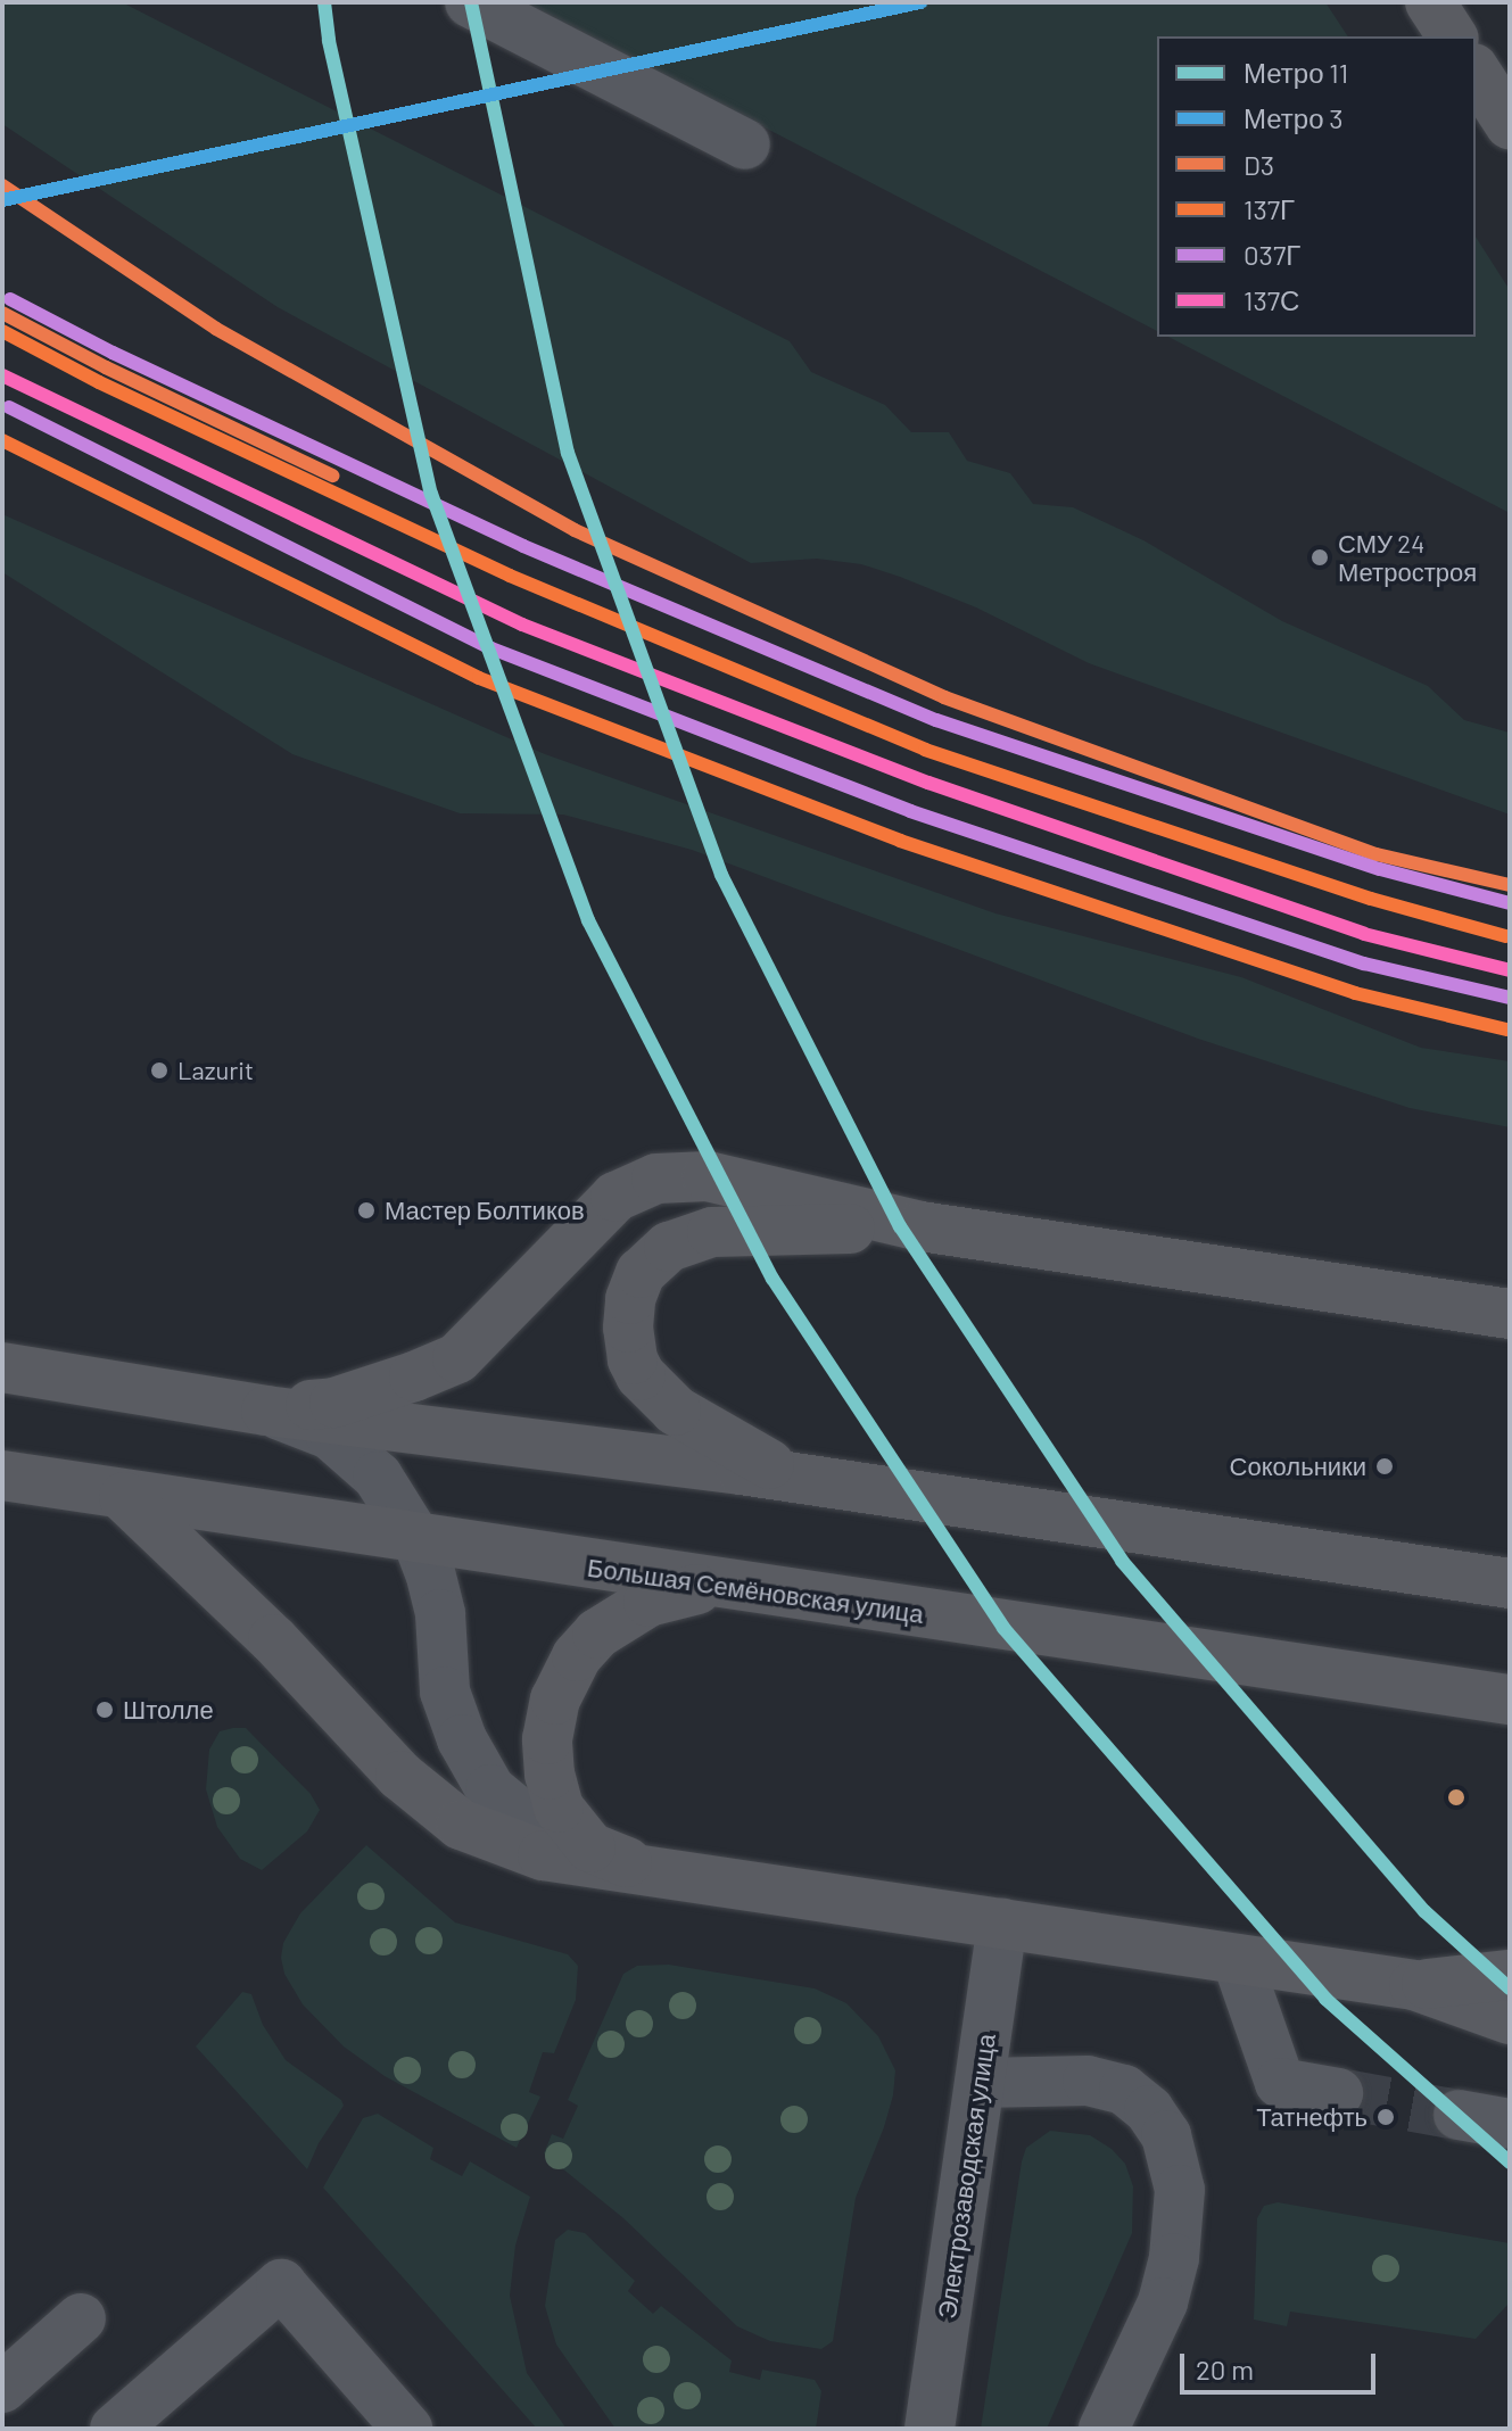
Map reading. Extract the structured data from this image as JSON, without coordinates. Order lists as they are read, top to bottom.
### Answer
{
  "streets": {
    "main road": ["Большая Семёновская улица"],
    "street": ["Электрозаводская улица"]
  },
  "places": [
    "СМУ 24 Метростроя",
    "Lazurit",
    "Мастер Болтиков",
    "Сокольники",
    "Штолле",
    "Татнефть"
  ],
  "lines": [
    "metro line 11",
    "metro line 3",
    "transit line D3",
    "transit line 037Г",
    "transit line 137Г",
    "transit line 137С"
  ],
  "legend": [
    "Метро 11",
    "Метро 3",
    "D3",
    "137Г",
    "037Г",
    "137С"
  ],
  "scale_bar": "20 m"
}
